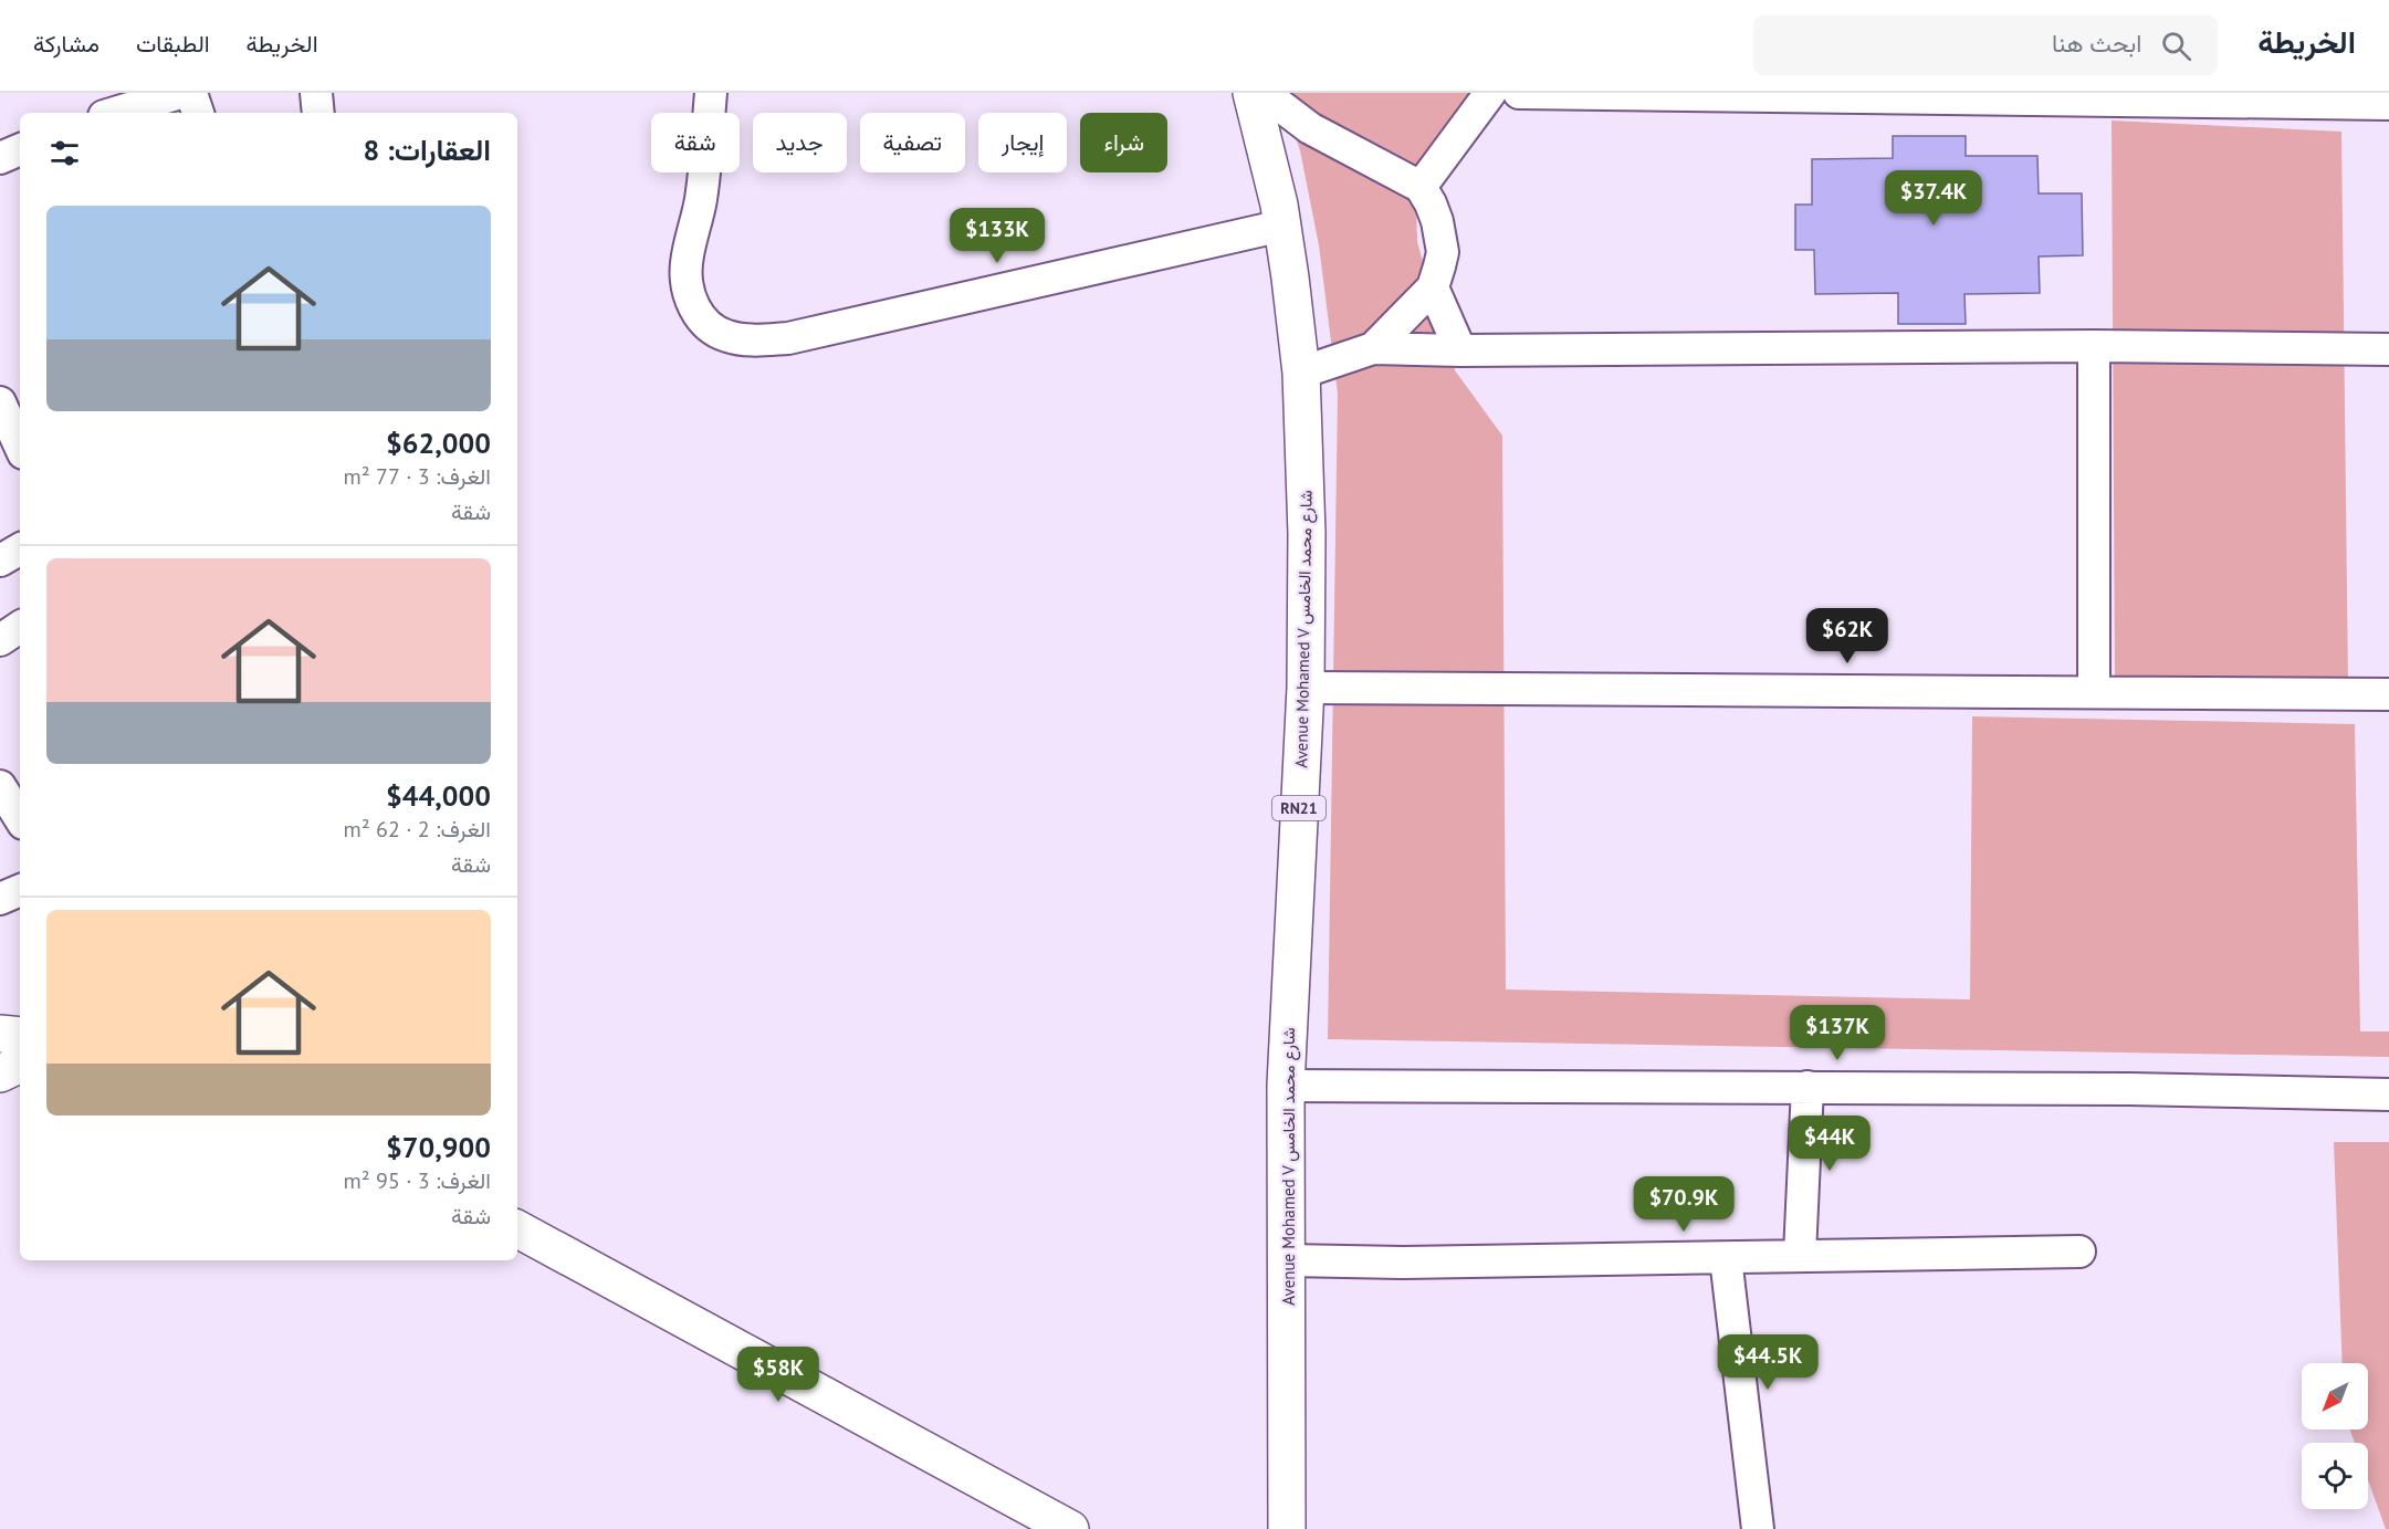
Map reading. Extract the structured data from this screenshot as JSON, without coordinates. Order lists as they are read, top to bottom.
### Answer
{
  "streets": {
    "main road": ["Avenue Mohamed V شارع محمد الخامس", "RN21"]
  },
  "north": "bottom left",
  "page": {
    "header": "الخريطة",
    "search": "ابحث هنا",
    "nav": ["الخريطة", "الطبقات", "مشاركة"],
    "chip": [
      "شراء",
      "إيجار",
      "تصفية",
      "جديد",
      "شقة"
    ],
    "heading": "العقارات: 8",
    "price": [
      "$37.4K",
      "$133K",
      "$62K",
      "$137K",
      "$44K",
      "$70.9K",
      "$44.5K",
      "$58K"
    ],
    "list": [
      {
        "name": "$62,000",
        "note": "الغرف: 3 · 77 m² · شقة"
      },
      {
        "name": "$44,000",
        "note": "الغرف: 2 · 62 m² · شقة"
      },
      {
        "name": "$70,900",
        "note": "الغرف: 3 · 95 m² · شقة"
      }
    ]
  }
}
